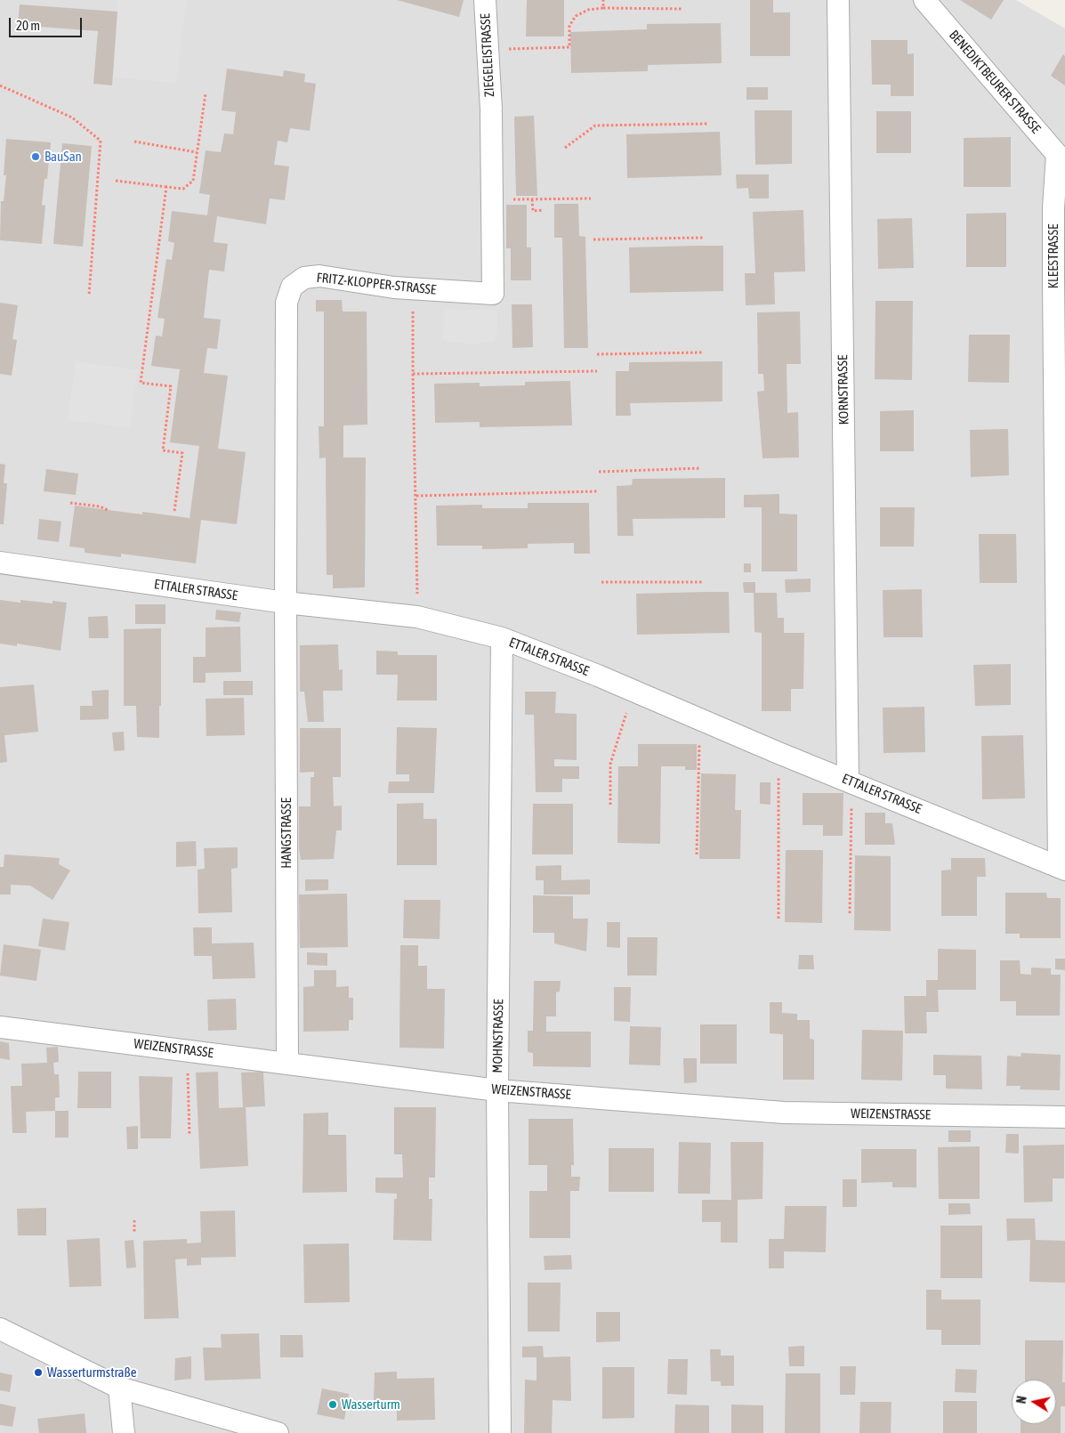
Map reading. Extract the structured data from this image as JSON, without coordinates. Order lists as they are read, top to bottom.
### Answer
{
  "streets": {
    "street": [
      "ZIEGELEISTRASSE",
      "BENEDIKTBEURER STRASSE",
      "KLEESTRASSE",
      "FRITZ-KLOPPER-STRASSE",
      "KORNSTRASSE",
      "ETTALER STRASSE",
      "HANGSTRASSE",
      "MOHNSTRASSE",
      "WEIZENSTRASSE"
    ]
  },
  "crossings": [
    ["ZIEGELEISTRASSE", "FRITZ-KLOPPER-STRASSE"],
    ["BENEDIKTBEURER STRASSE", "KLEESTRASSE"],
    ["KLEESTRASSE", "ETTALER STRASSE"],
    ["FRITZ-KLOPPER-STRASSE", "ETTALER STRASSE"],
    ["FRITZ-KLOPPER-STRASSE", "HANGSTRASSE"],
    ["KORNSTRASSE", "ETTALER STRASSE"],
    ["ETTALER STRASSE", "HANGSTRASSE"],
    ["ETTALER STRASSE", "MOHNSTRASSE"],
    ["HANGSTRASSE", "WEIZENSTRASSE"],
    ["MOHNSTRASSE", "WEIZENSTRASSE"]
  ],
  "places": ["BauSan", "Wasserturmstraße", "Wasserturm"],
  "scale_bar": "20 m",
  "north": "left"
}
